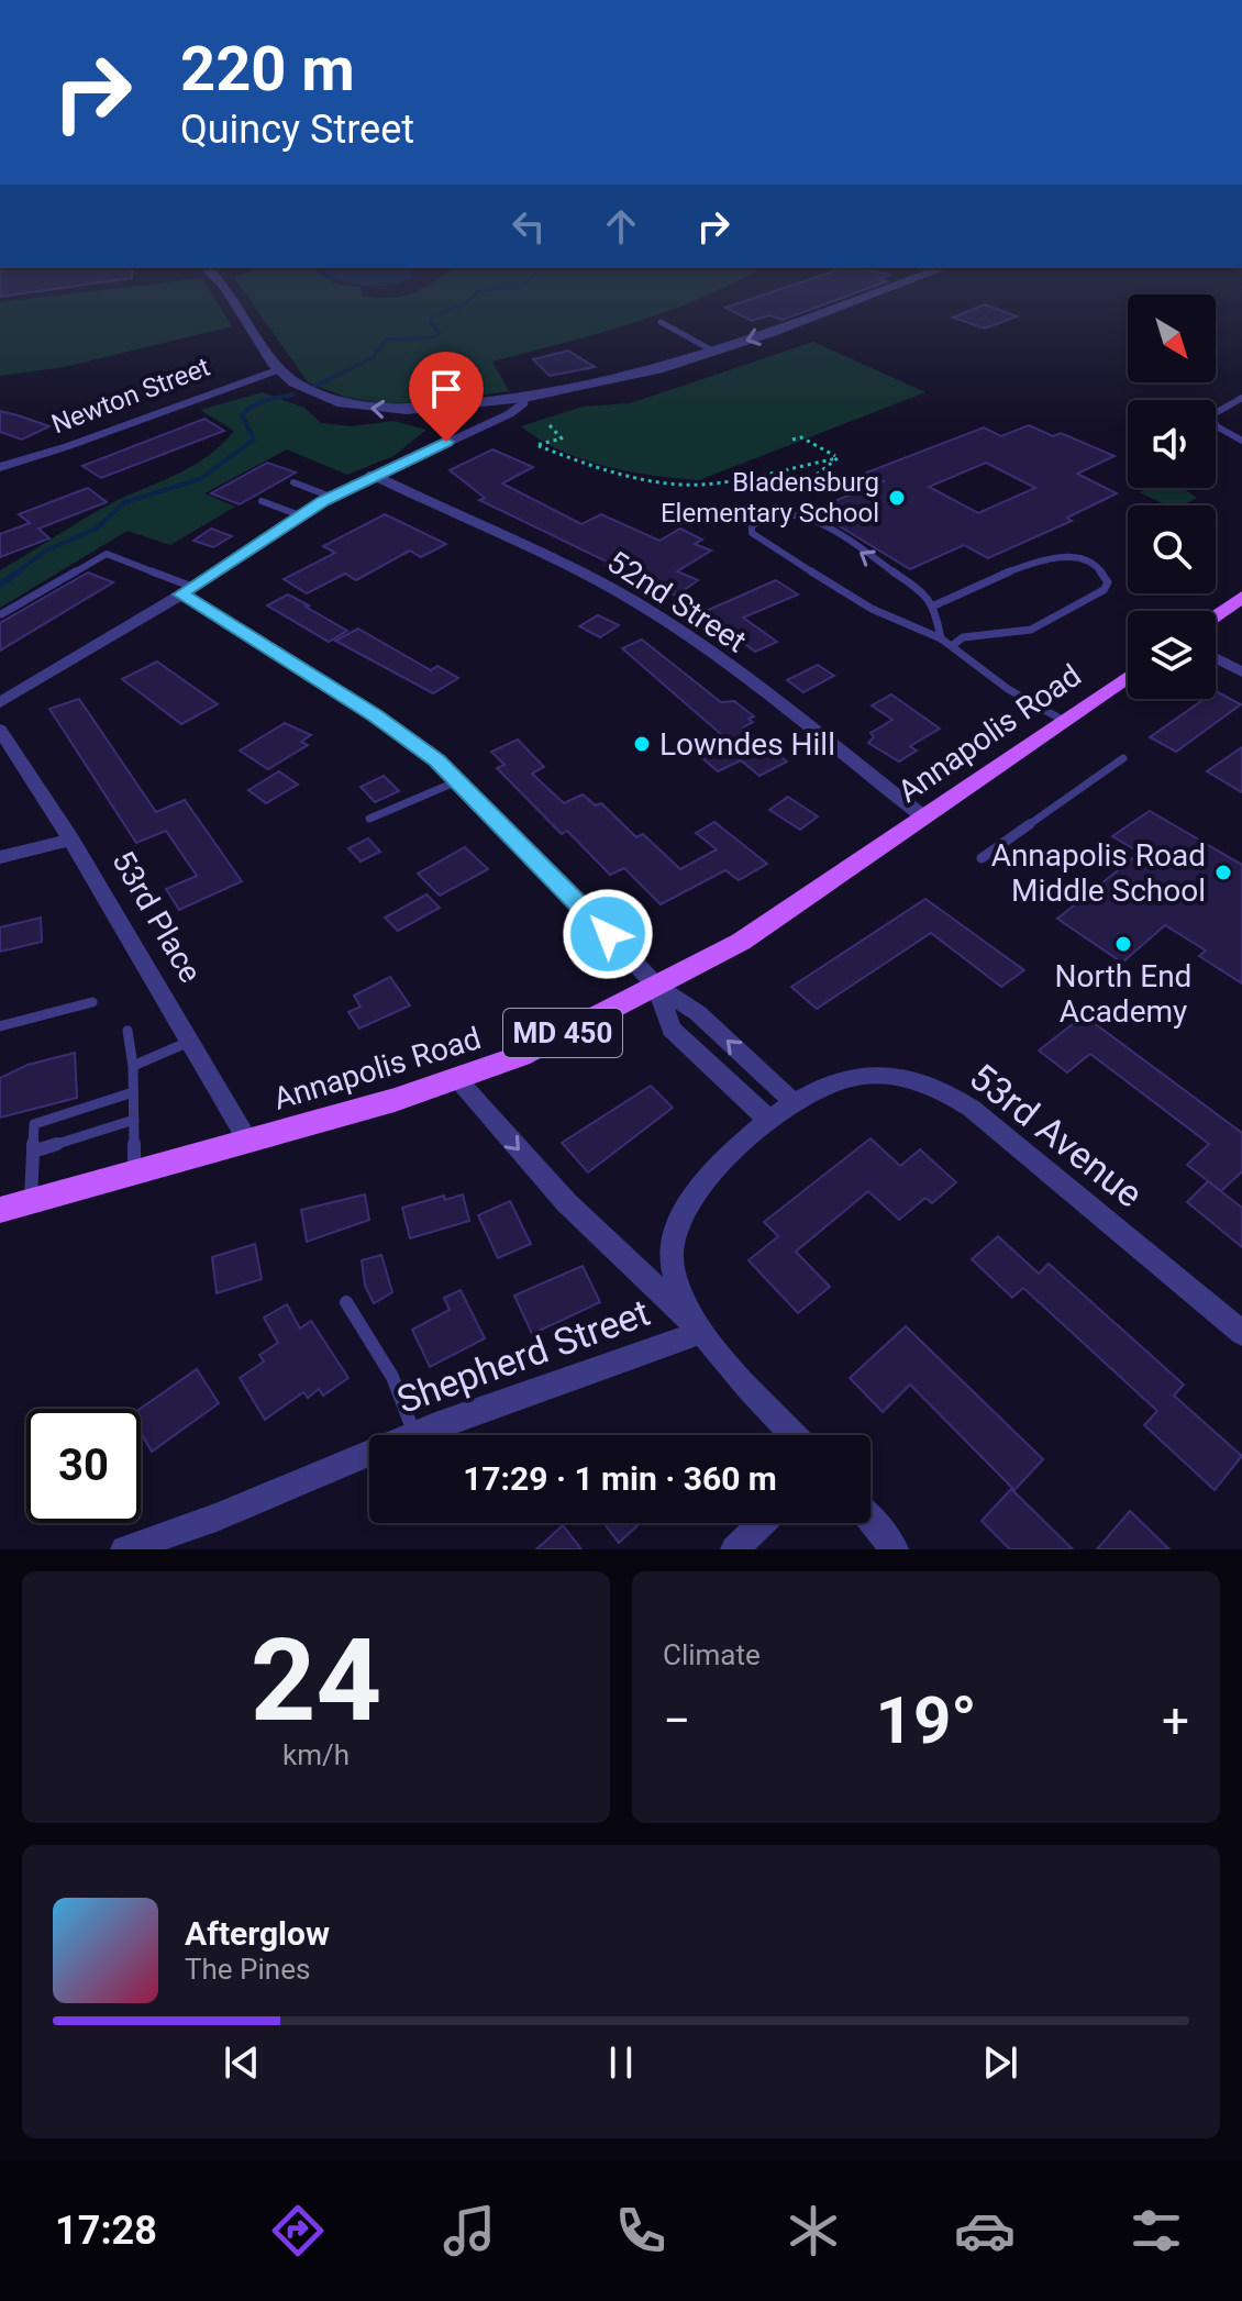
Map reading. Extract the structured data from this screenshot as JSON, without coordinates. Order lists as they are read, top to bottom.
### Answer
{
  "streets": {
    "main road": ["Annapolis Road", "MD 450"],
    "street": [
      "Newton Street",
      "52nd Street",
      "53rd Place",
      "53rd Avenue",
      "Shepherd Street"
    ]
  },
  "crossings": [
    ["52nd Street", "Annapolis Road"],
    ["Annapolis Road", "53rd Place"]
  ],
  "places": [
    "Bladensburg Elementary School",
    "Lowndes Hill",
    "Annapolis Road Middle School",
    "North End Academy"
  ],
  "north": "bottom right",
  "page": {
    "turn": ["220 m", "Quincy Street"],
    "limit": "30",
    "trip": "17:29 · 1 min · 360 m",
    "tile": [
      ["24", "km/h"],
      "Climate"
    ],
    "heat": ["−", "19°", "+"],
    "song": ["Afterglow", "The Pines"],
    "tabs": "17:28"
  }
}
